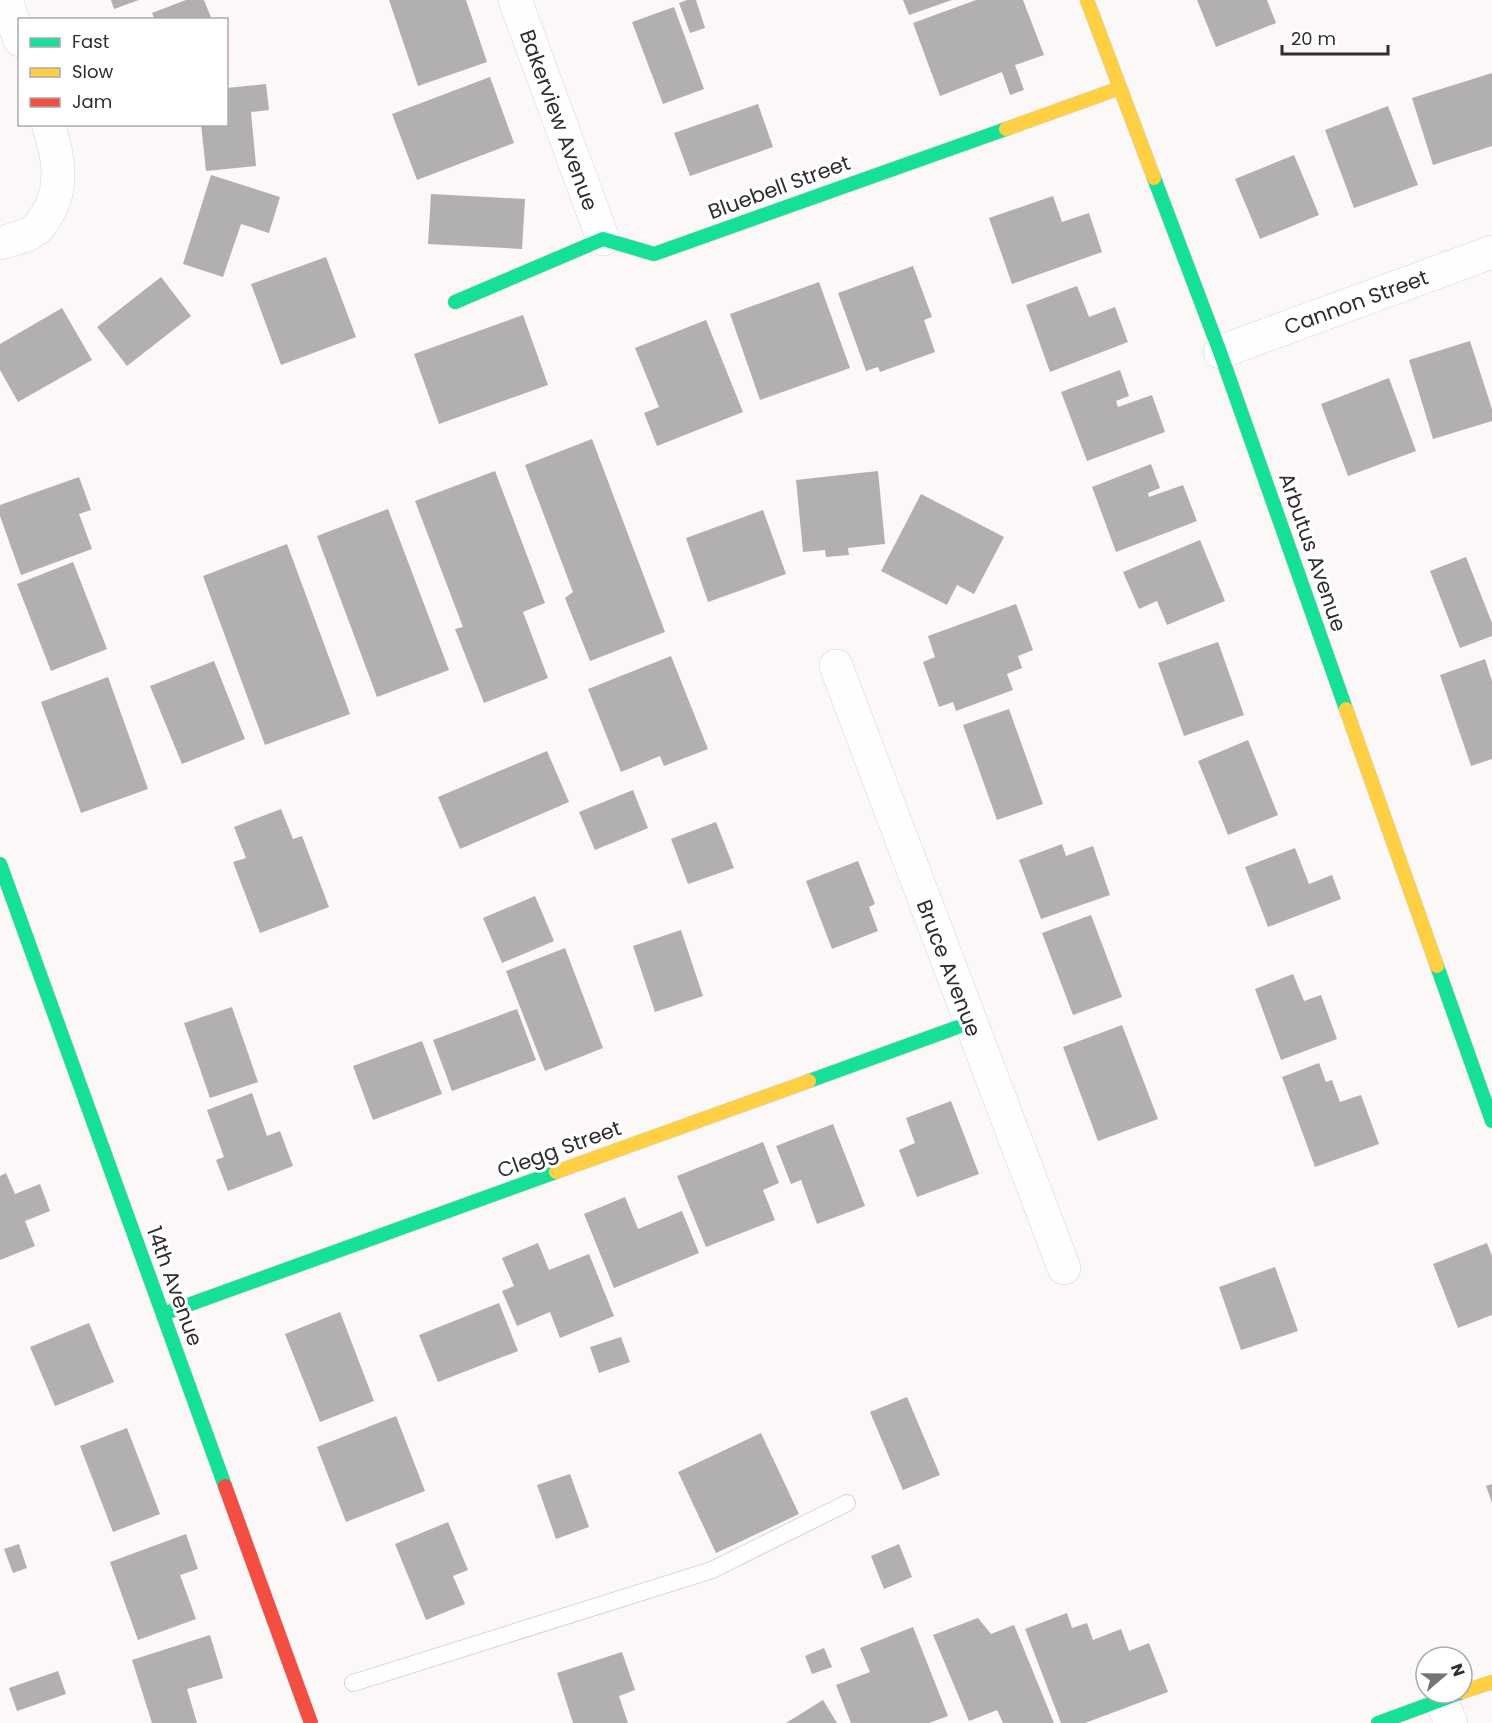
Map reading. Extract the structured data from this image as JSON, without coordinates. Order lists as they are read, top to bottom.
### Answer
{
  "streets": {
    "street": [
      "Bakerview Avenue",
      "Bluebell Street",
      "Cannon Street",
      "Arbutus Avenue",
      "Bruce Avenue",
      "Clegg Street",
      "14th Avenue"
    ]
  },
  "crossings": [
    ["Bakerview Avenue", "Bluebell Street"],
    ["Bluebell Street", "Arbutus Avenue"],
    ["Cannon Street", "Arbutus Avenue"],
    ["Bruce Avenue", "Clegg Street"],
    ["Clegg Street", "14th Avenue"]
  ],
  "legend": ["Fast", "Slow", "Jam"],
  "scale_bar": "20 m",
  "north": "right"
}
